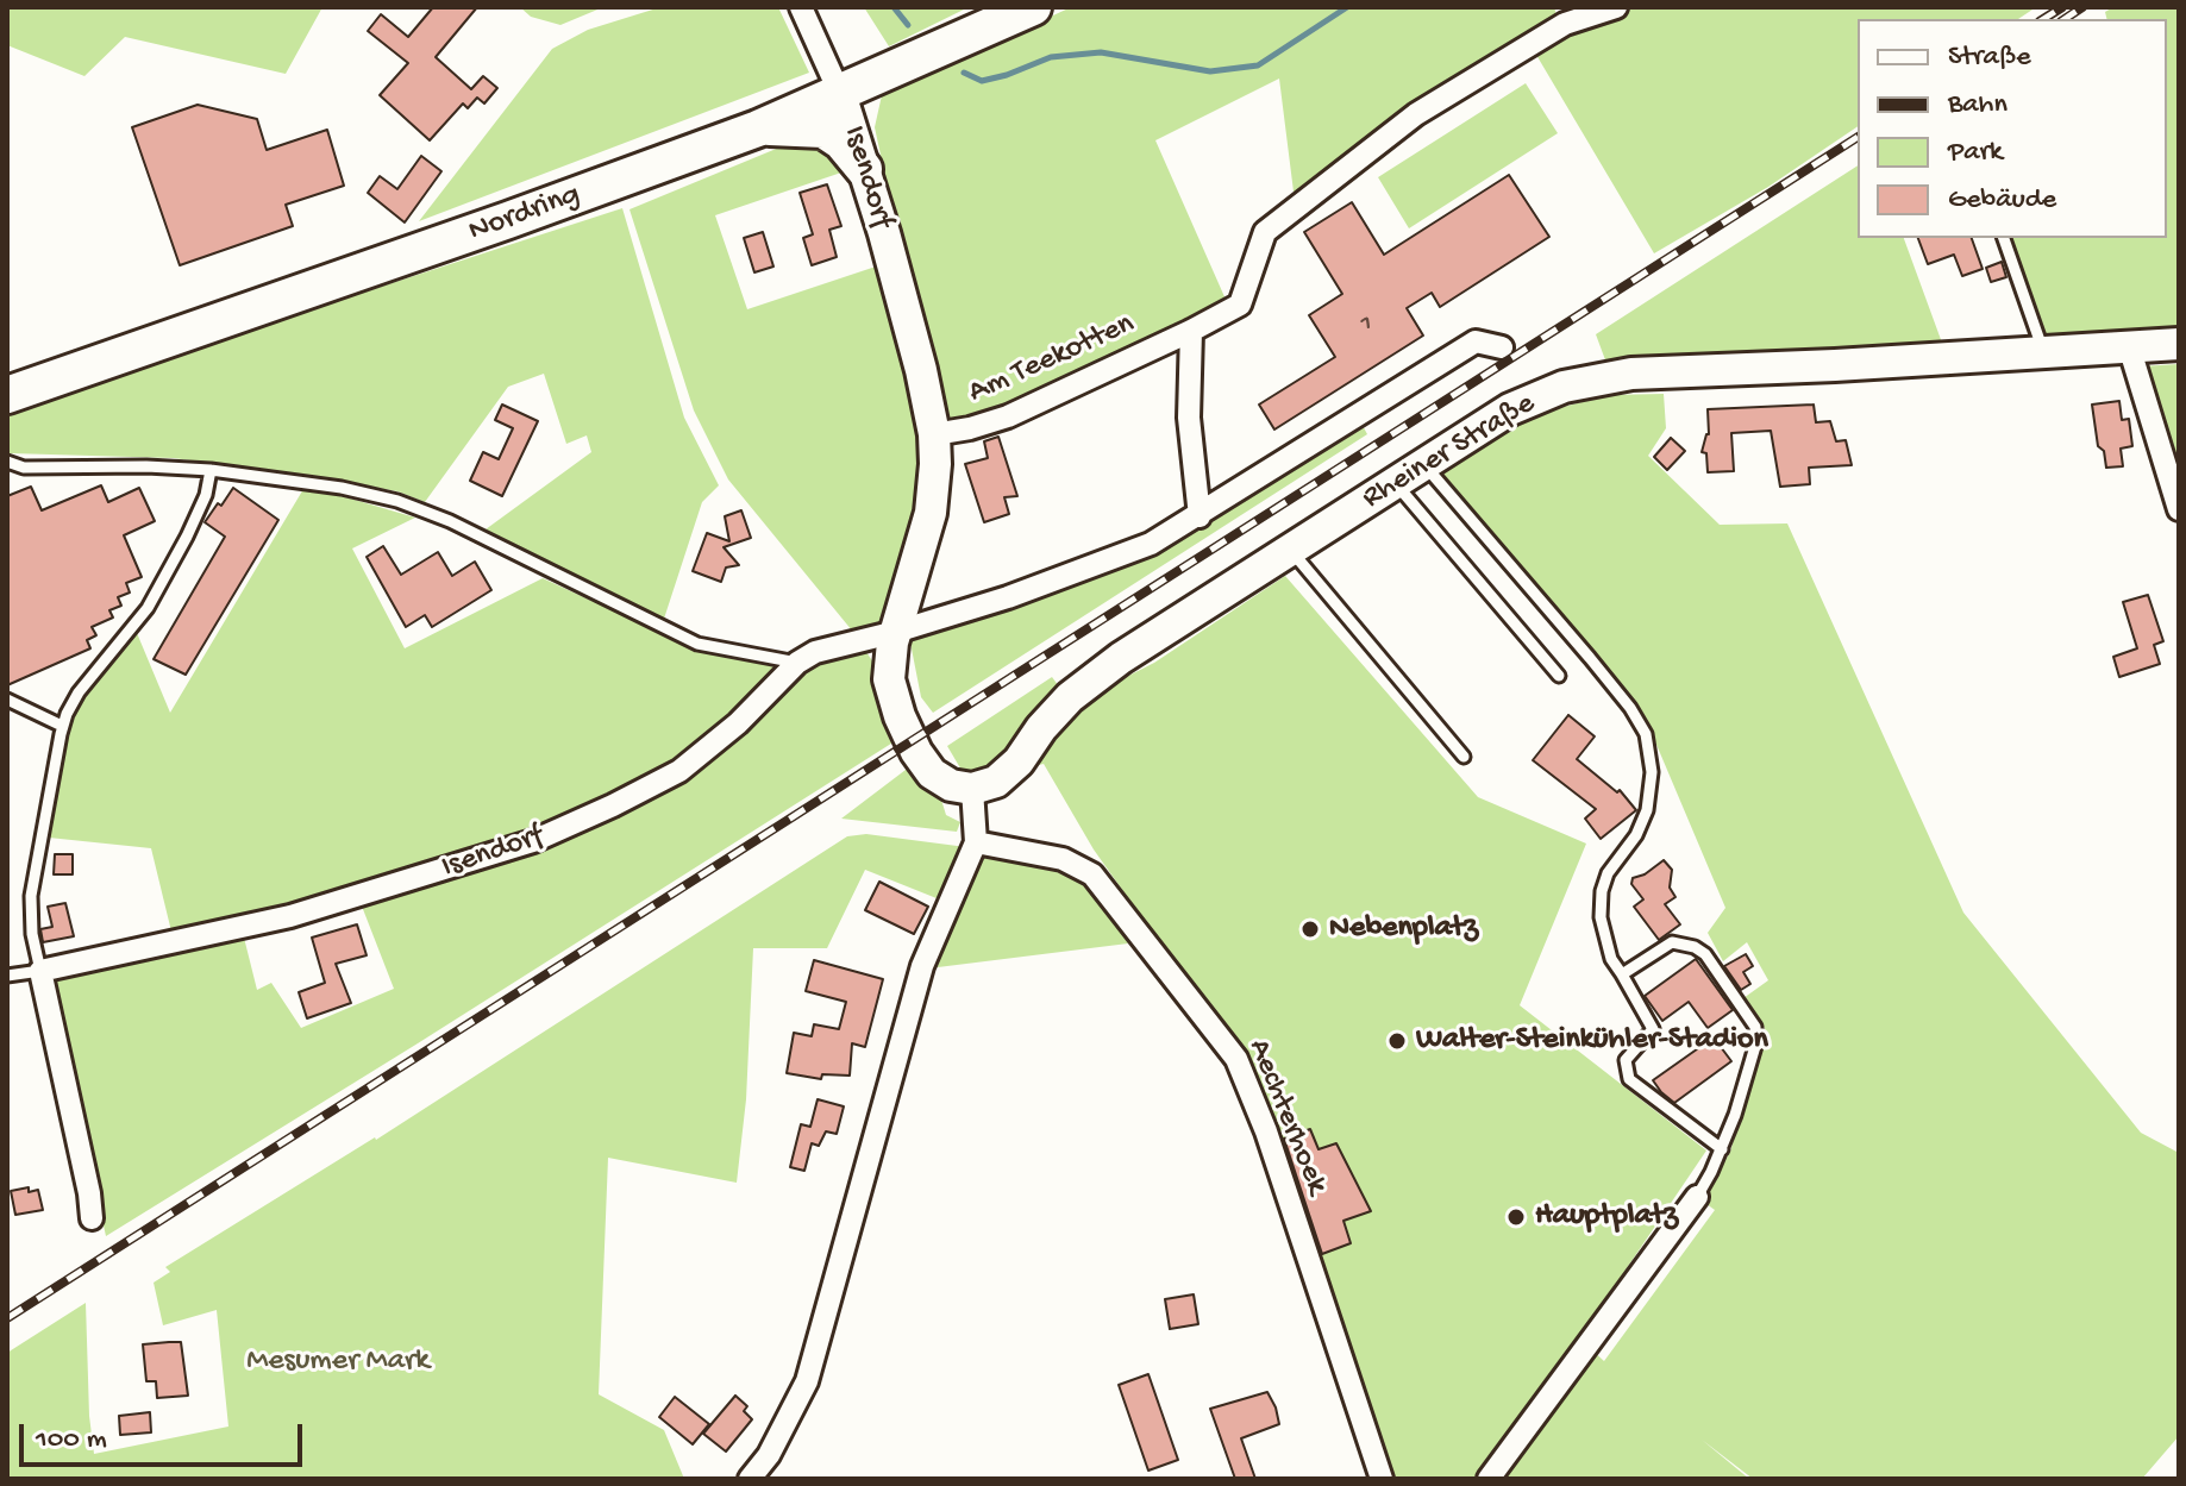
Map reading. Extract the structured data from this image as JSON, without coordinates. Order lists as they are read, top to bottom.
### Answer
{
  "streets": {
    "main road": ["Nordring"],
    "street": [
      "Isendorf",
      "Am Teekotten",
      "Rheiner Straße",
      "Aechterhoek"
    ]
  },
  "crossings": [
    ["Isendorf", "Nordring"],
    ["Isendorf", "Am Teekotten"],
    ["Isendorf", "Rheiner Straße"]
  ],
  "parks": ["Mesumer Mark"],
  "places": ["Nebenplatz", "Walter-Steinkühler-Stadion", "Hauptplatz"],
  "house_numbers": ["1"],
  "legend": [
    "Straße",
    "Bahn",
    "Park",
    "Gebäude"
  ],
  "scale_bar": "100 m"
}
